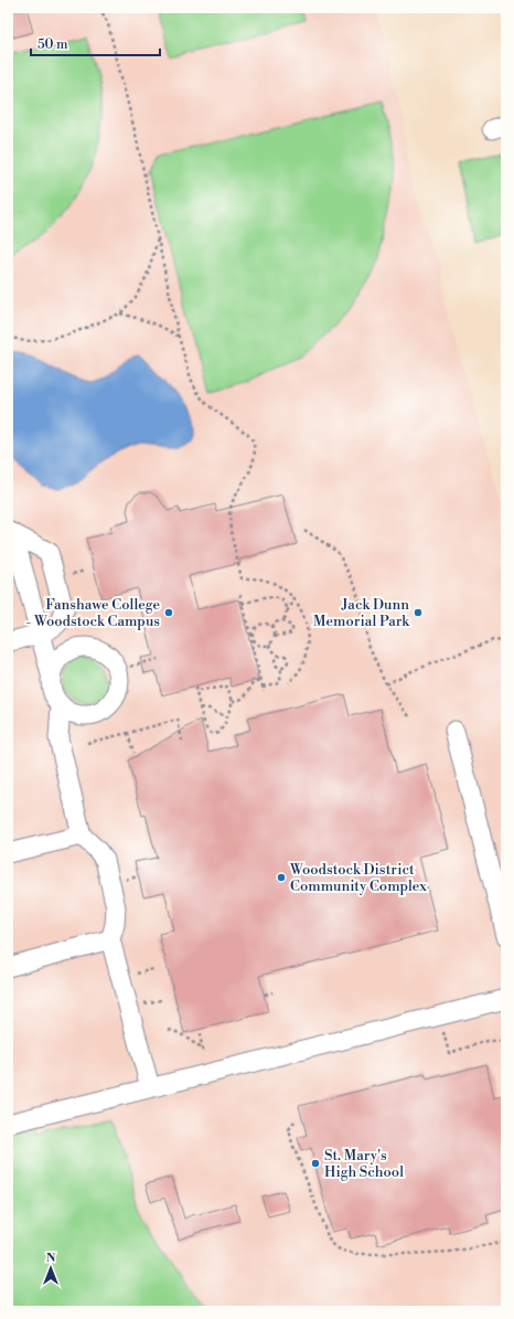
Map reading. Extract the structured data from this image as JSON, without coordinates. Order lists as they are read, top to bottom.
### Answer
{
  "places": [
    "Fanshawe College - Woodstock Campus",
    "Jack Dunn Memorial Park",
    "Woodstock District Community Complex",
    "St. Mary's High School"
  ],
  "scale_bar": "50 m",
  "north": "top"
}
